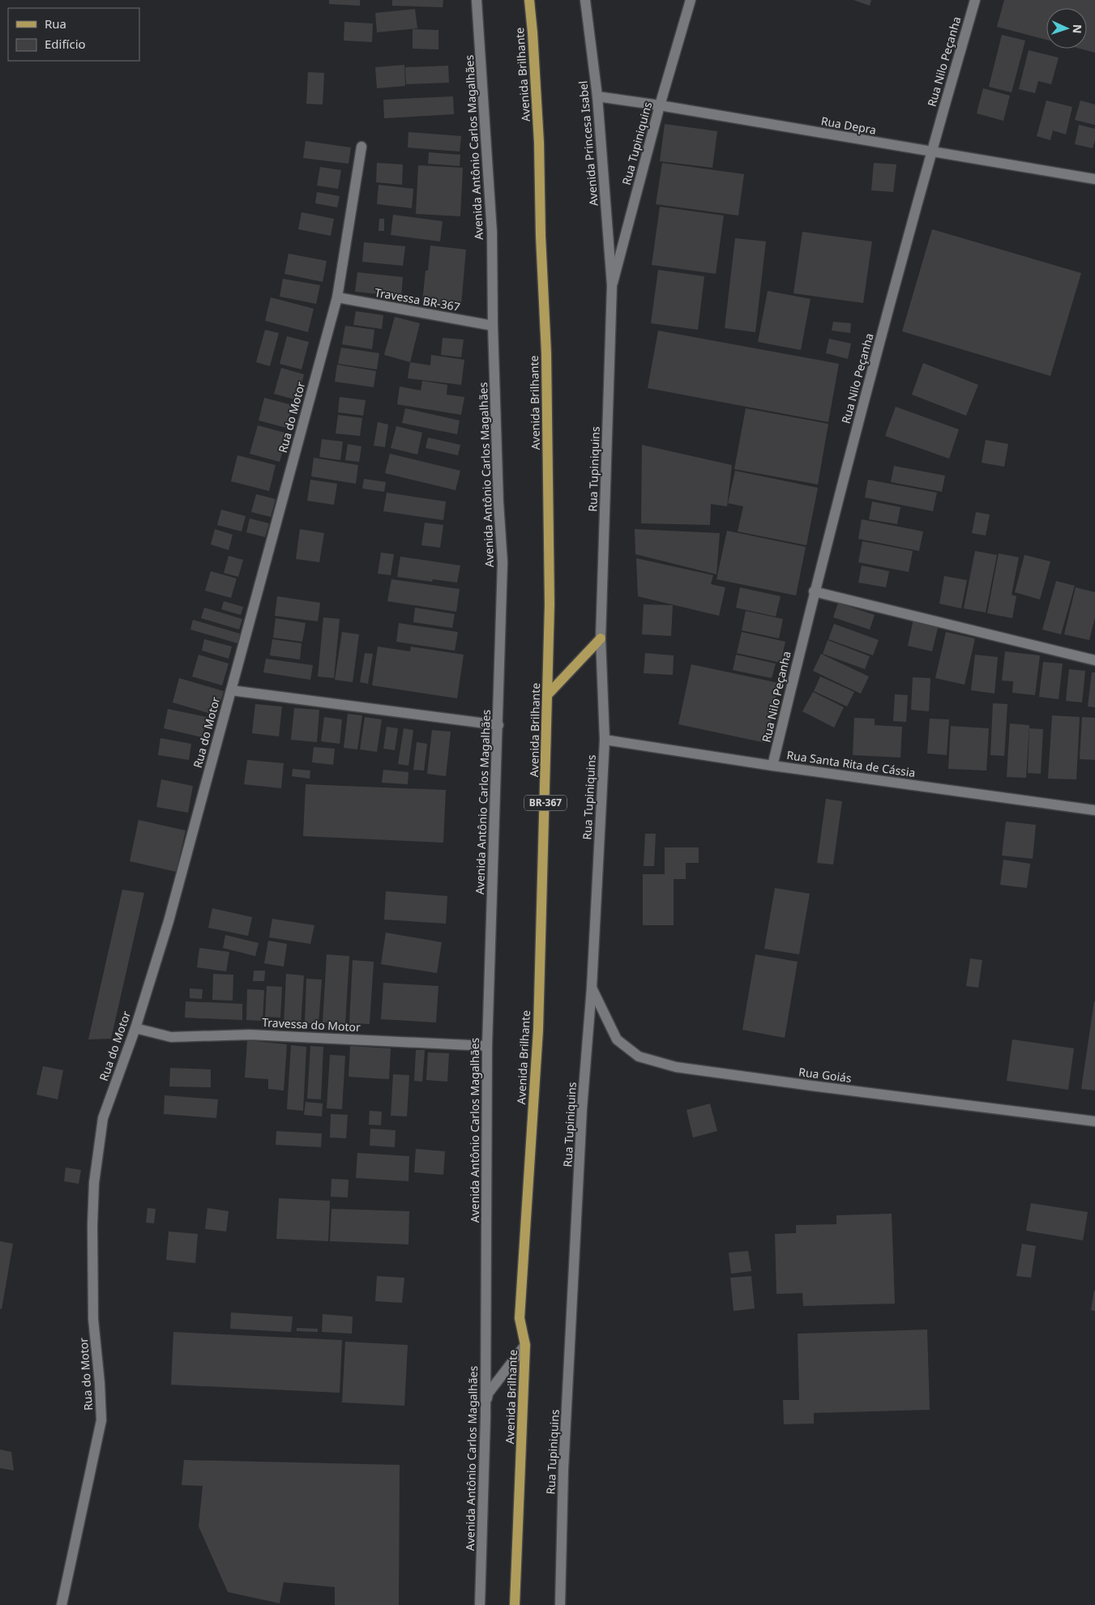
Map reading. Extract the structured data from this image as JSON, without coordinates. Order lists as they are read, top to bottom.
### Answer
{
  "streets": {
    "main road": ["Avenida Brilhante", "BR-367"],
    "street": [
      "Rua Nilo Peçanha",
      "Rua Depra",
      "Avenida Princesa Isabel",
      "Rua Tupiniquins",
      "Avenida Antônio Carlos Magalhães",
      "Travessa BR-367",
      "Rua do Motor",
      "Rua Santa Rita de Cássia",
      "Travessa do Motor",
      "Rua Goiás"
    ]
  },
  "crossings": [
    ["Rua Nilo Peçanha", "Rua Depra"],
    ["Rua Nilo Peçanha", "Rua Santa Rita de Cássia"],
    ["Rua Depra", "Avenida Princesa Isabel"],
    ["Rua Depra", "Rua Tupiniquins"],
    ["Avenida Princesa Isabel", "Rua Tupiniquins"],
    ["Rua Tupiniquins", "Rua Santa Rita de Cássia"],
    ["Rua Tupiniquins", "Rua Goiás"],
    ["Avenida Antônio Carlos Magalhães", "Travessa BR-367"],
    ["Avenida Antônio Carlos Magalhães", "Rua do Motor"],
    ["Avenida Antônio Carlos Magalhães", "Travessa do Motor"],
    ["Travessa BR-367", "Rua do Motor"],
    ["Rua do Motor", "Travessa do Motor"]
  ],
  "legend": ["Rua", "Edifício"],
  "north": "right"
}
